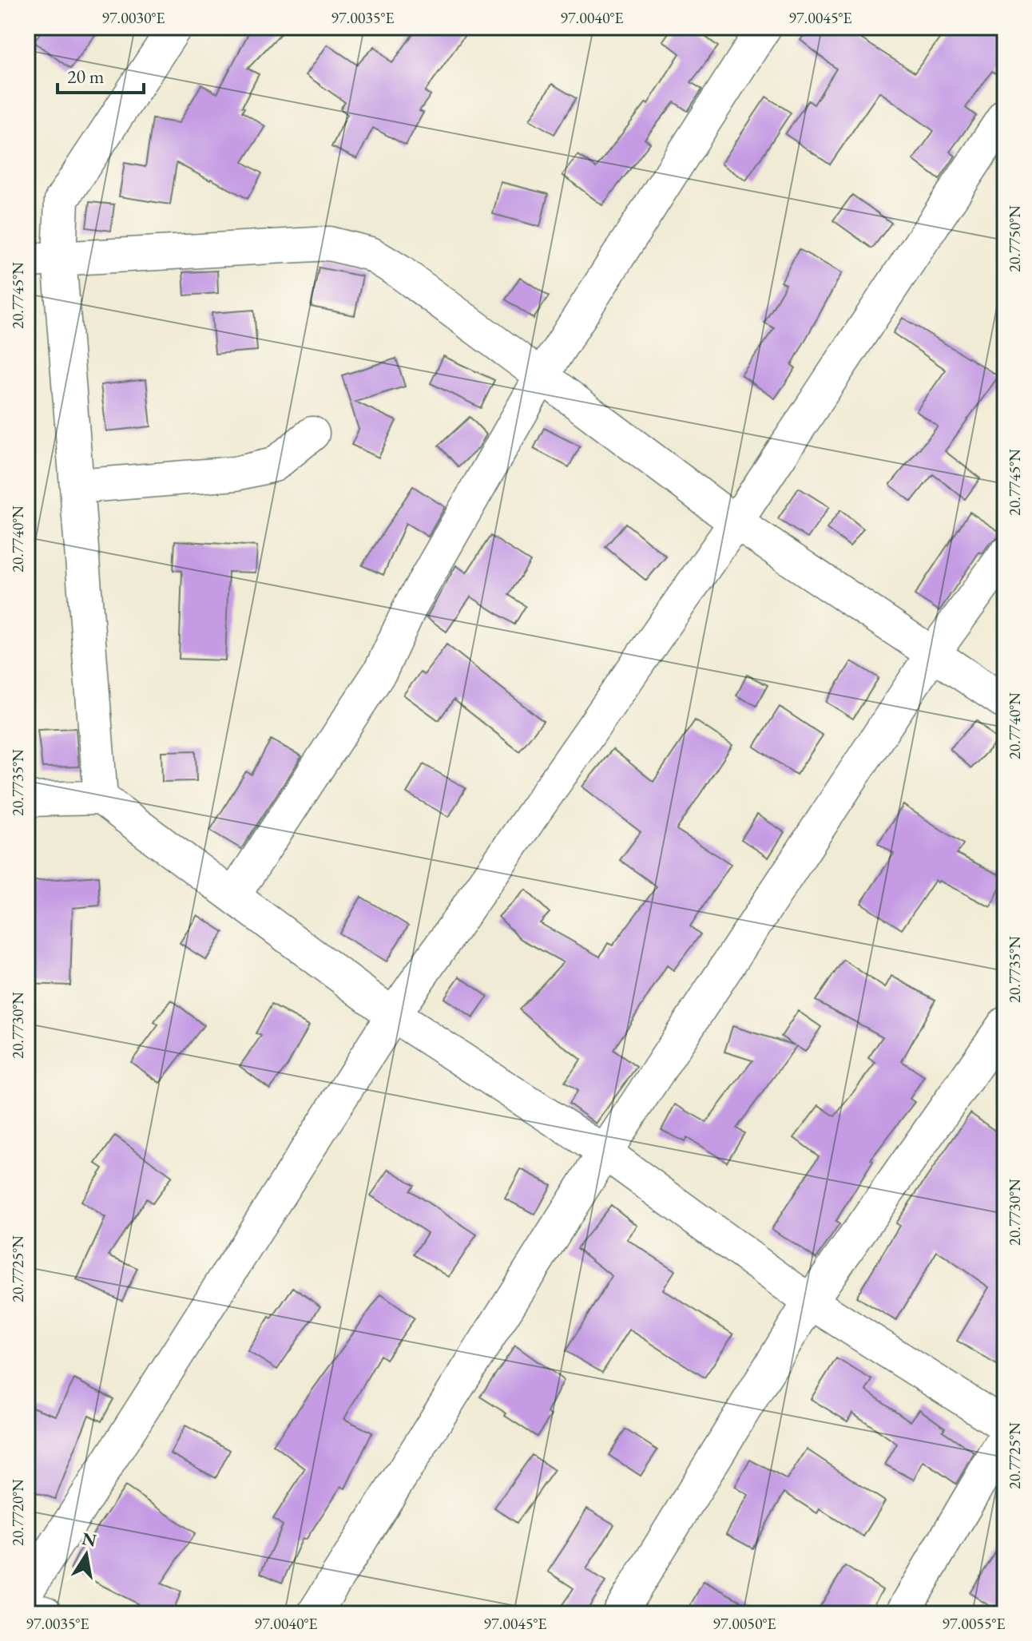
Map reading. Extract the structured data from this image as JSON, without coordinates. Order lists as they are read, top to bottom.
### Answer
{
  "scale_bar": "20 m",
  "north": "top",
  "coordinates": [
    "97.0030°E",
    "97.0035°E",
    "97.0040°E",
    "97.0045°E",
    "20.7750°N",
    "20.7745°N",
    "20.7740°N",
    "20.7735°N",
    "20.7730°N",
    "20.7725°N",
    "20.7720°N",
    "97.0050°E",
    "97.0055°E"
  ]
}
